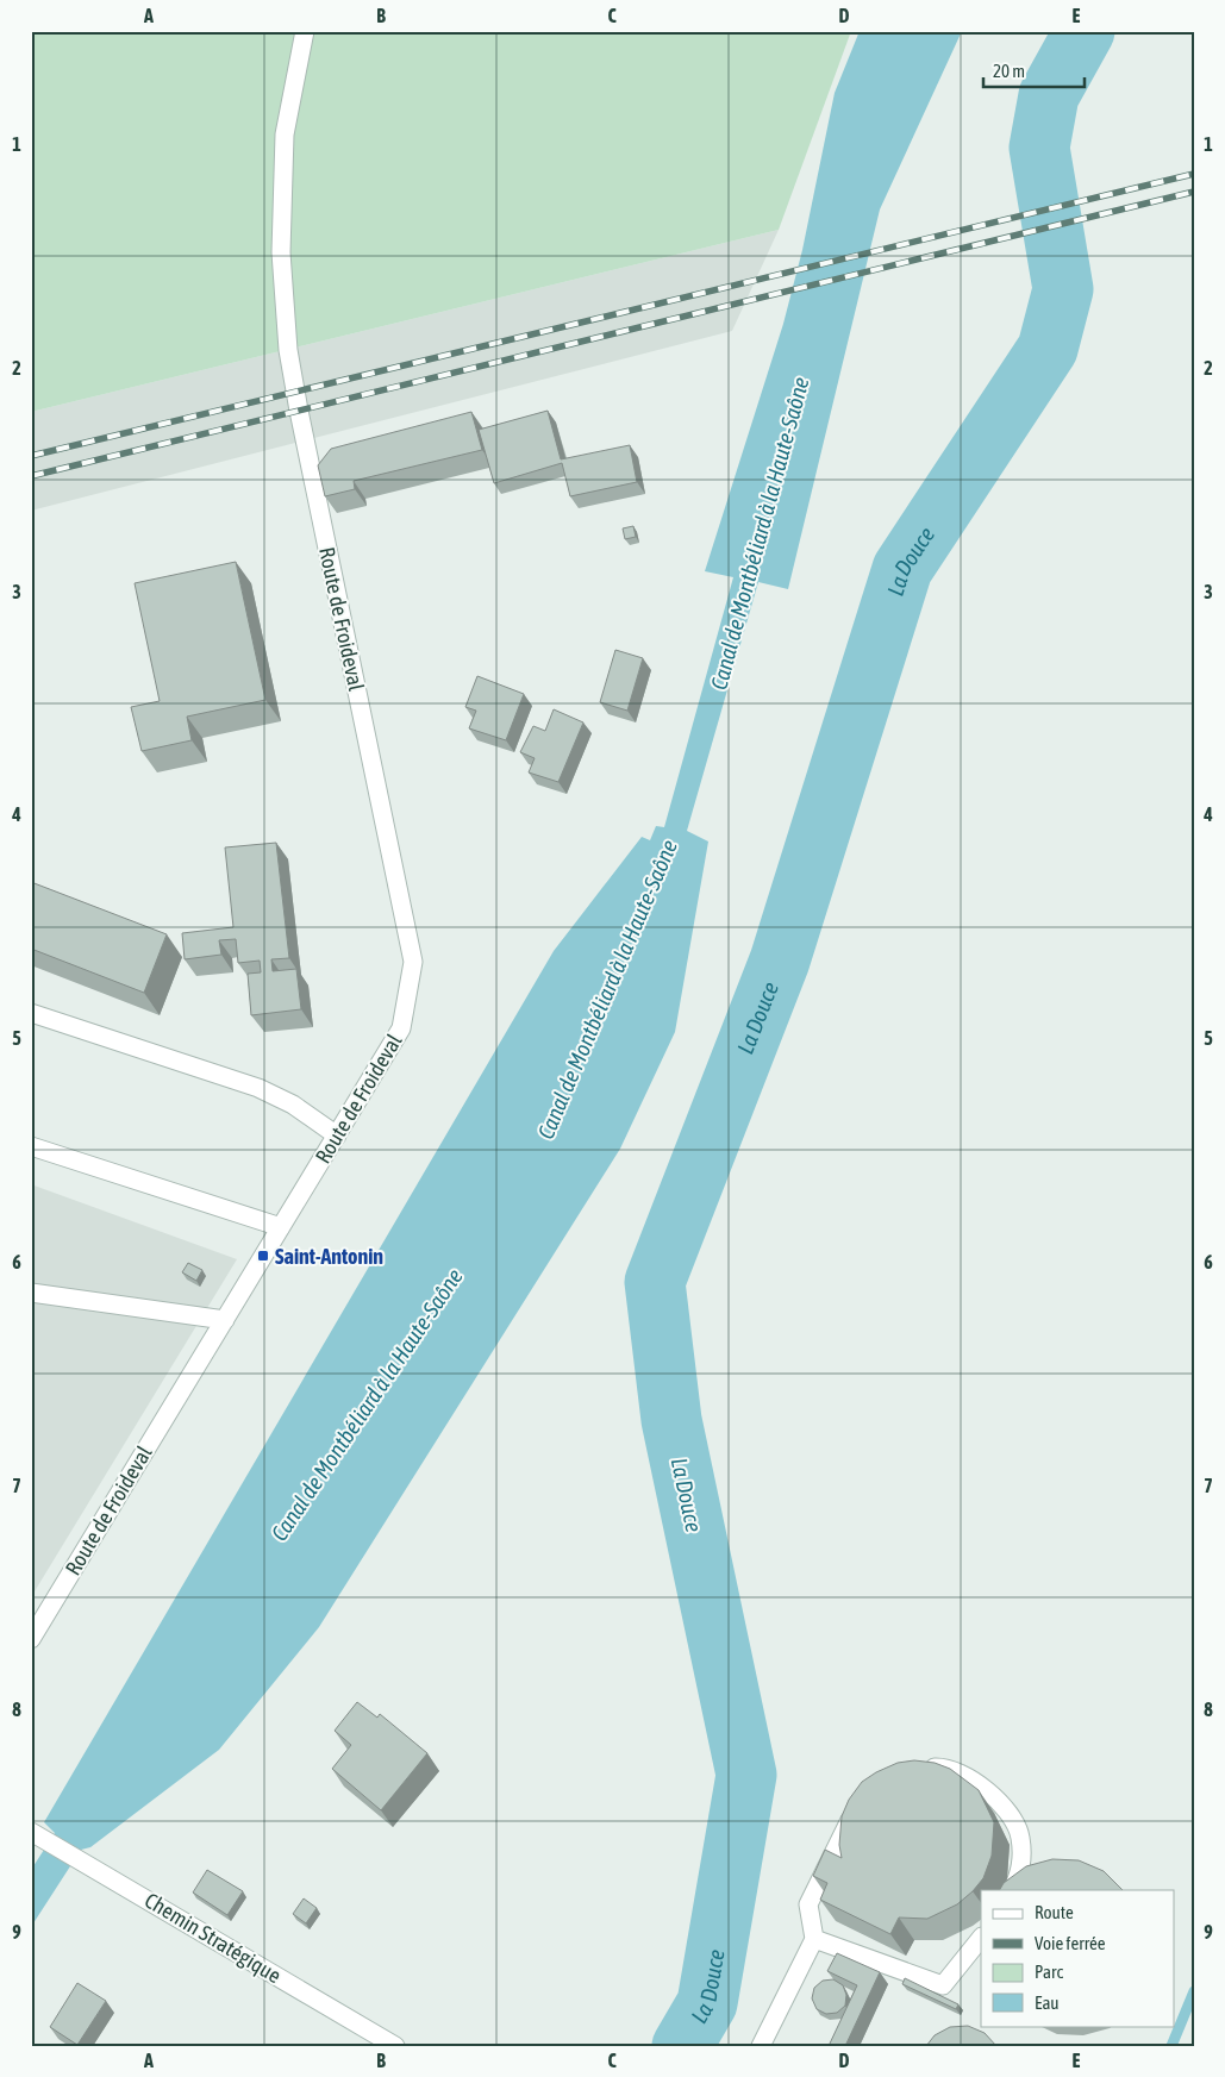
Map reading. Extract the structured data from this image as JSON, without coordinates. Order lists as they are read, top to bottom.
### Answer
{
  "streets": {
    "street": ["Route de Froideval", "Chemin Stratégique"]
  },
  "water": ["Canal de Montbéliard à la Haute-Saône", "La Douce"],
  "places": {
    "transit": ["Saint-Antonin"]
  },
  "legend": [
    "Route",
    "Voie ferrée",
    "Parc",
    "Eau"
  ],
  "scale_bar": "20 m",
  "grid": {
    "columns": [
      "A",
      "B",
      "C",
      "D",
      "E"
    ],
    "rows": [
      "1",
      "2",
      "3",
      "4",
      "5",
      "6",
      "7",
      "8",
      "9"
    ]
  }
}
